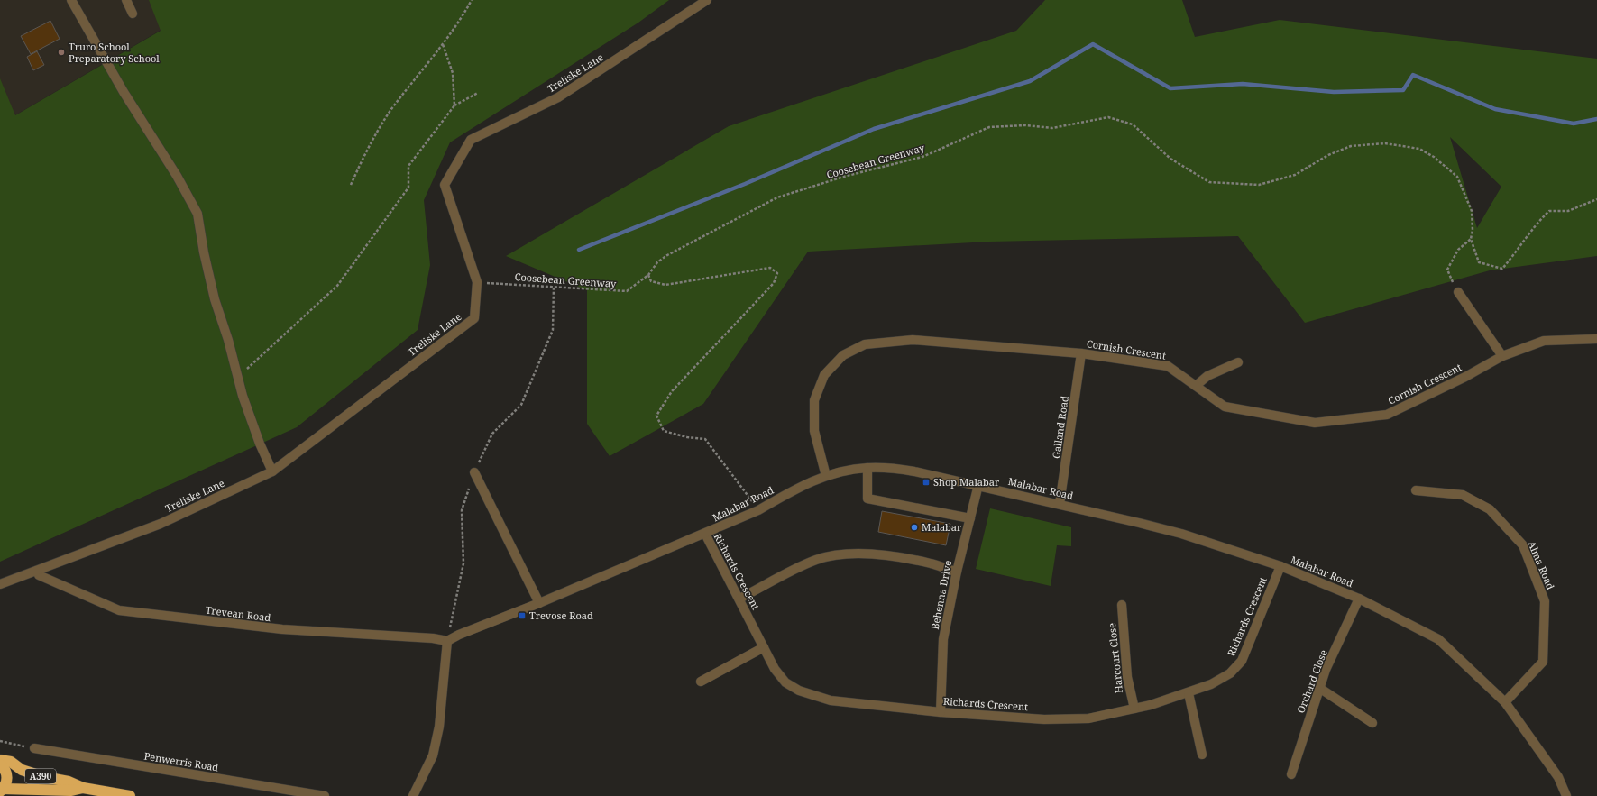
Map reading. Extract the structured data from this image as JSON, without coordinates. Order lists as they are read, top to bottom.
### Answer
{
  "streets": {
    "highway": ["A390"],
    "street": [
      "Treliske Lane",
      "Cornish Crescent",
      "Galland Road",
      "Malabar Road",
      "Alma Road",
      "Richards Crescent",
      "Behenna Drive",
      "Trevean Road",
      "Harcourt Close",
      "Orchard Close",
      "Penwerris Road"
    ],
    "path": ["Coosebean Greenway"]
  },
  "crossings": [
    ["Treliske Lane", "Coosebean Greenway"],
    ["Treliske Lane", "Trevean Road"],
    ["Cornish Crescent", "Galland Road"],
    ["Cornish Crescent", "Malabar Road"],
    ["Galland Road", "Malabar Road"],
    ["Malabar Road", "Alma Road"],
    ["Malabar Road", "Richards Crescent"],
    ["Malabar Road", "Behenna Drive"],
    ["Malabar Road", "Trevean Road"],
    ["Malabar Road", "Orchard Close"],
    ["Richards Crescent", "Behenna Drive"],
    ["Richards Crescent", "Harcourt Close"]
  ],
  "places": {
    "other": ["Truro School Preparatory School", "Malabar"],
    "transit": ["Shop Malabar", "Trevose Road"]
  }
}
